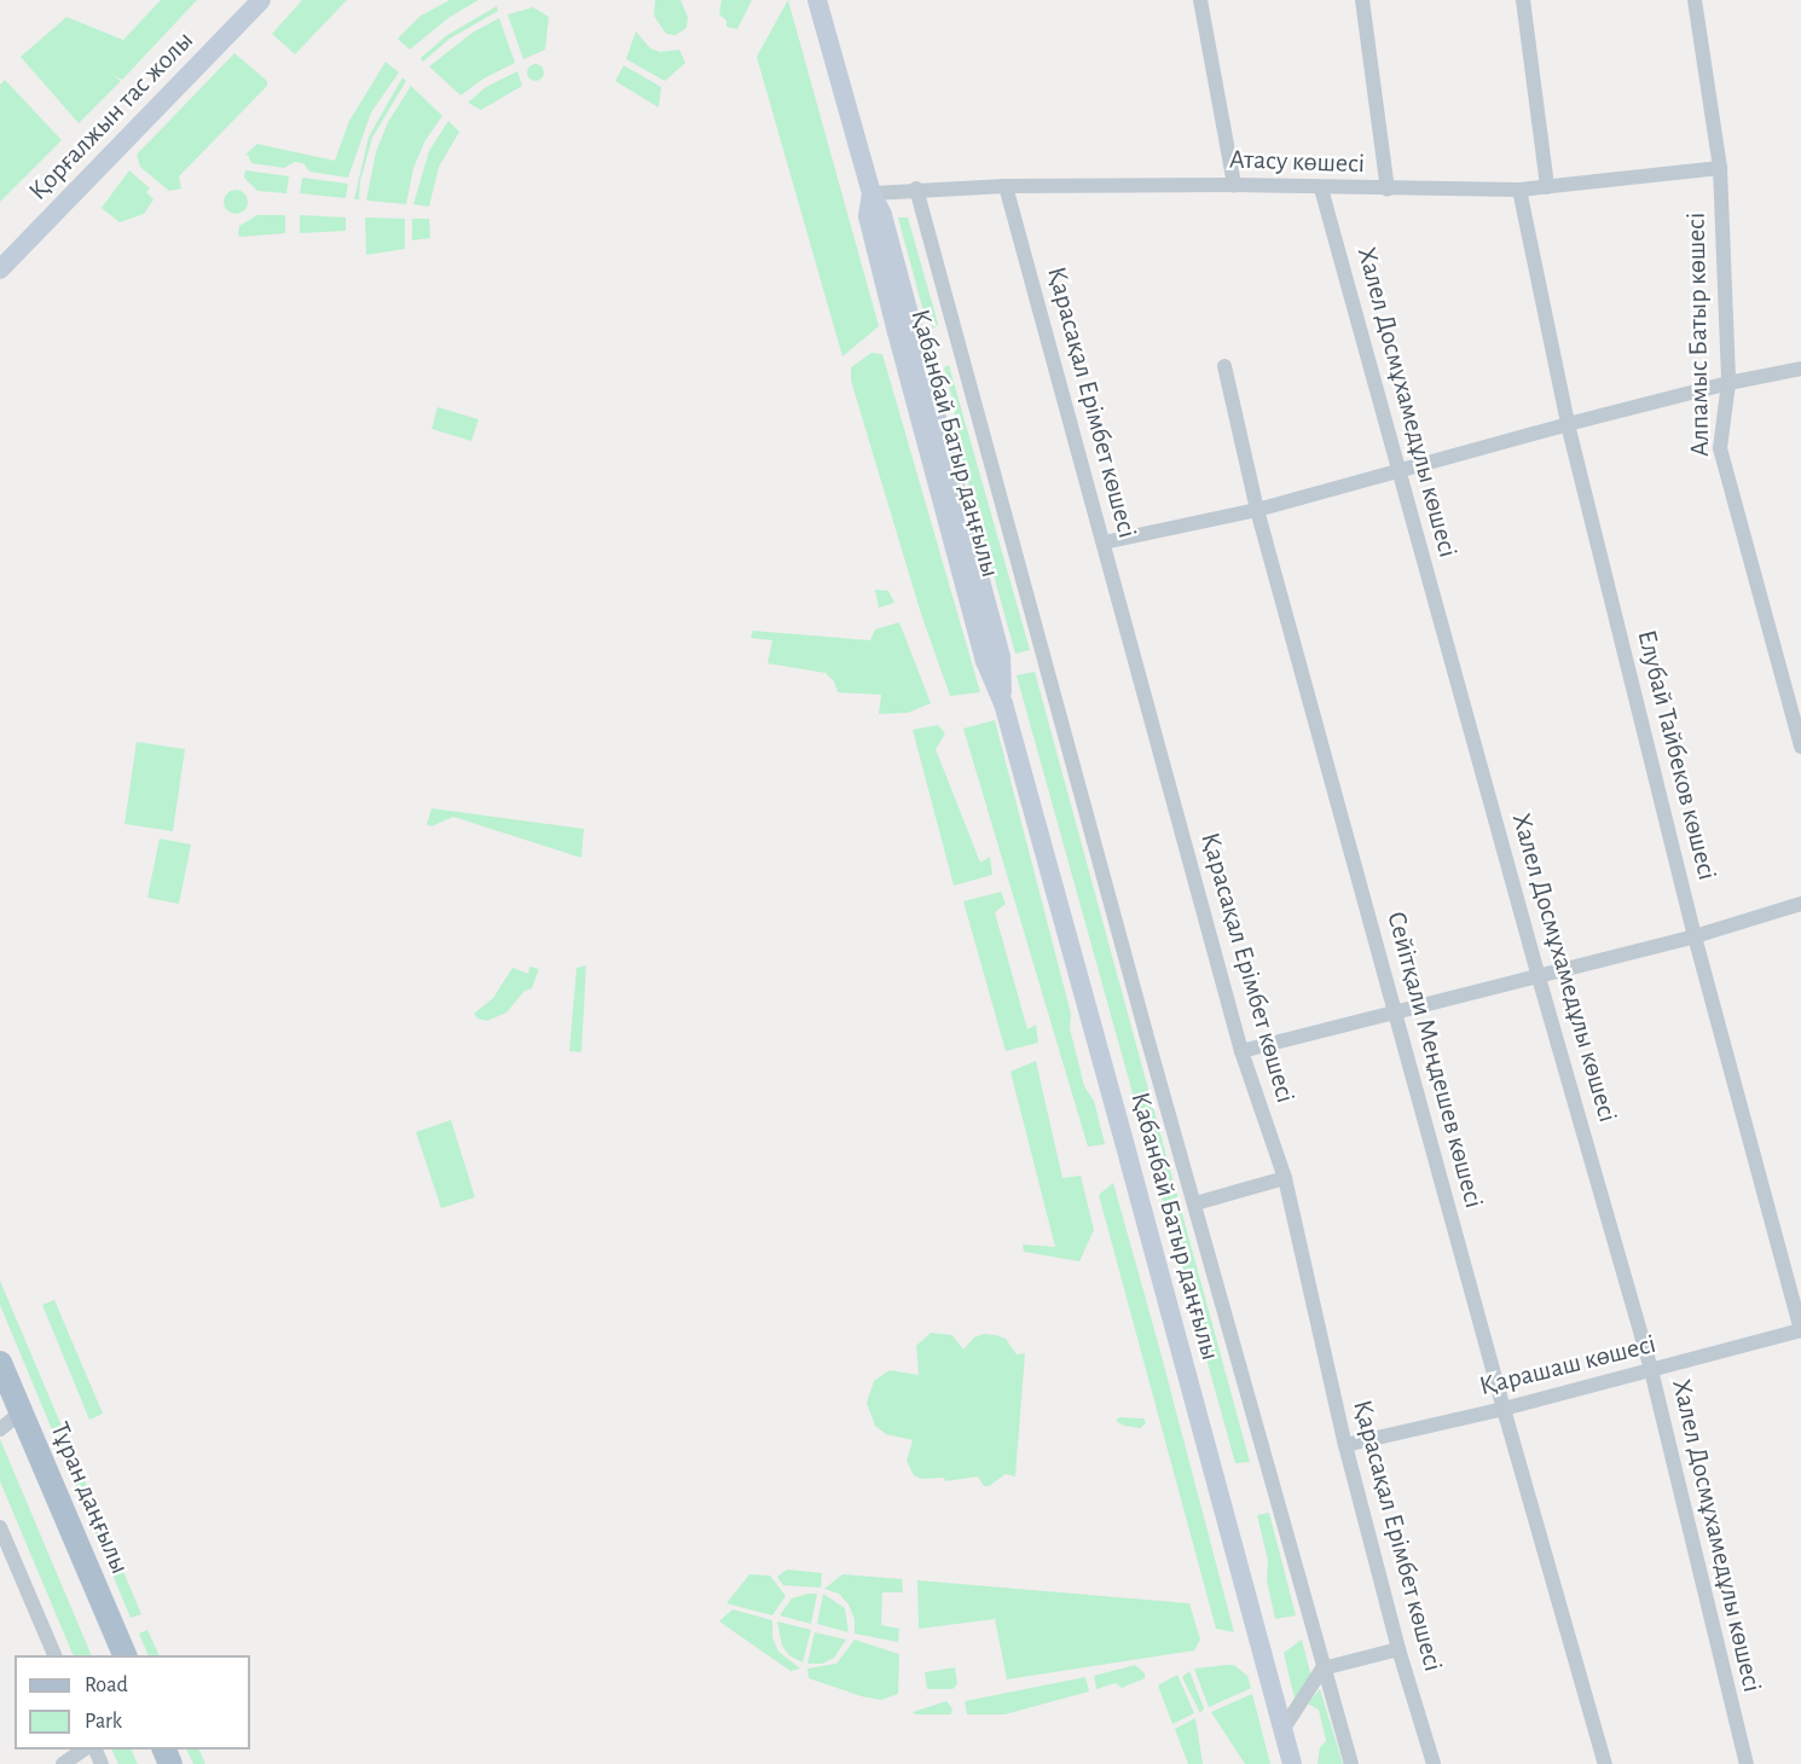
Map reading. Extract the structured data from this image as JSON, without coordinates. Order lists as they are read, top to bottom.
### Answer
{
  "streets": {
    "main road": ["Қорғалжын тас жолы", "Қабанбай Батыр даңғылы", "Тұран даңғылы"],
    "street": [
      "Атасу көшесі",
      "Алпамыс Батыр көшесі",
      "Қарасақал Ерімбет көшесі",
      "Халел Досмұхамедұлы көшесі",
      "Елубай Тайбеков көшесі",
      "Сейітқали Меңдешев көшесі",
      "Қарашаш көшесі"
    ]
  },
  "crossings": [
    ["Атасу көшесі", "Алпамыс Батыр көшесі"],
    ["Атасу көшесі", "Қарасақал Ерімбет көшесі"],
    ["Атасу көшесі", "Халел Досмұхамедұлы көшесі"],
    ["Атасу көшесі", "Қабанбай Батыр даңғылы"],
    ["Атасу көшесі", "Елубай Тайбеков көшесі"],
    ["Қарасақал Ерімбет көшесі", "Қарашаш көшесі"],
    ["Халел Досмұхамедұлы көшесі", "Қарашаш көшесі"],
    ["Елубай Тайбеков көшесі", "Қарашаш көшесі"],
    ["Сейітқали Меңдешев көшесі", "Қарашаш көшесі"]
  ],
  "legend": ["Road", "Park"]
}
